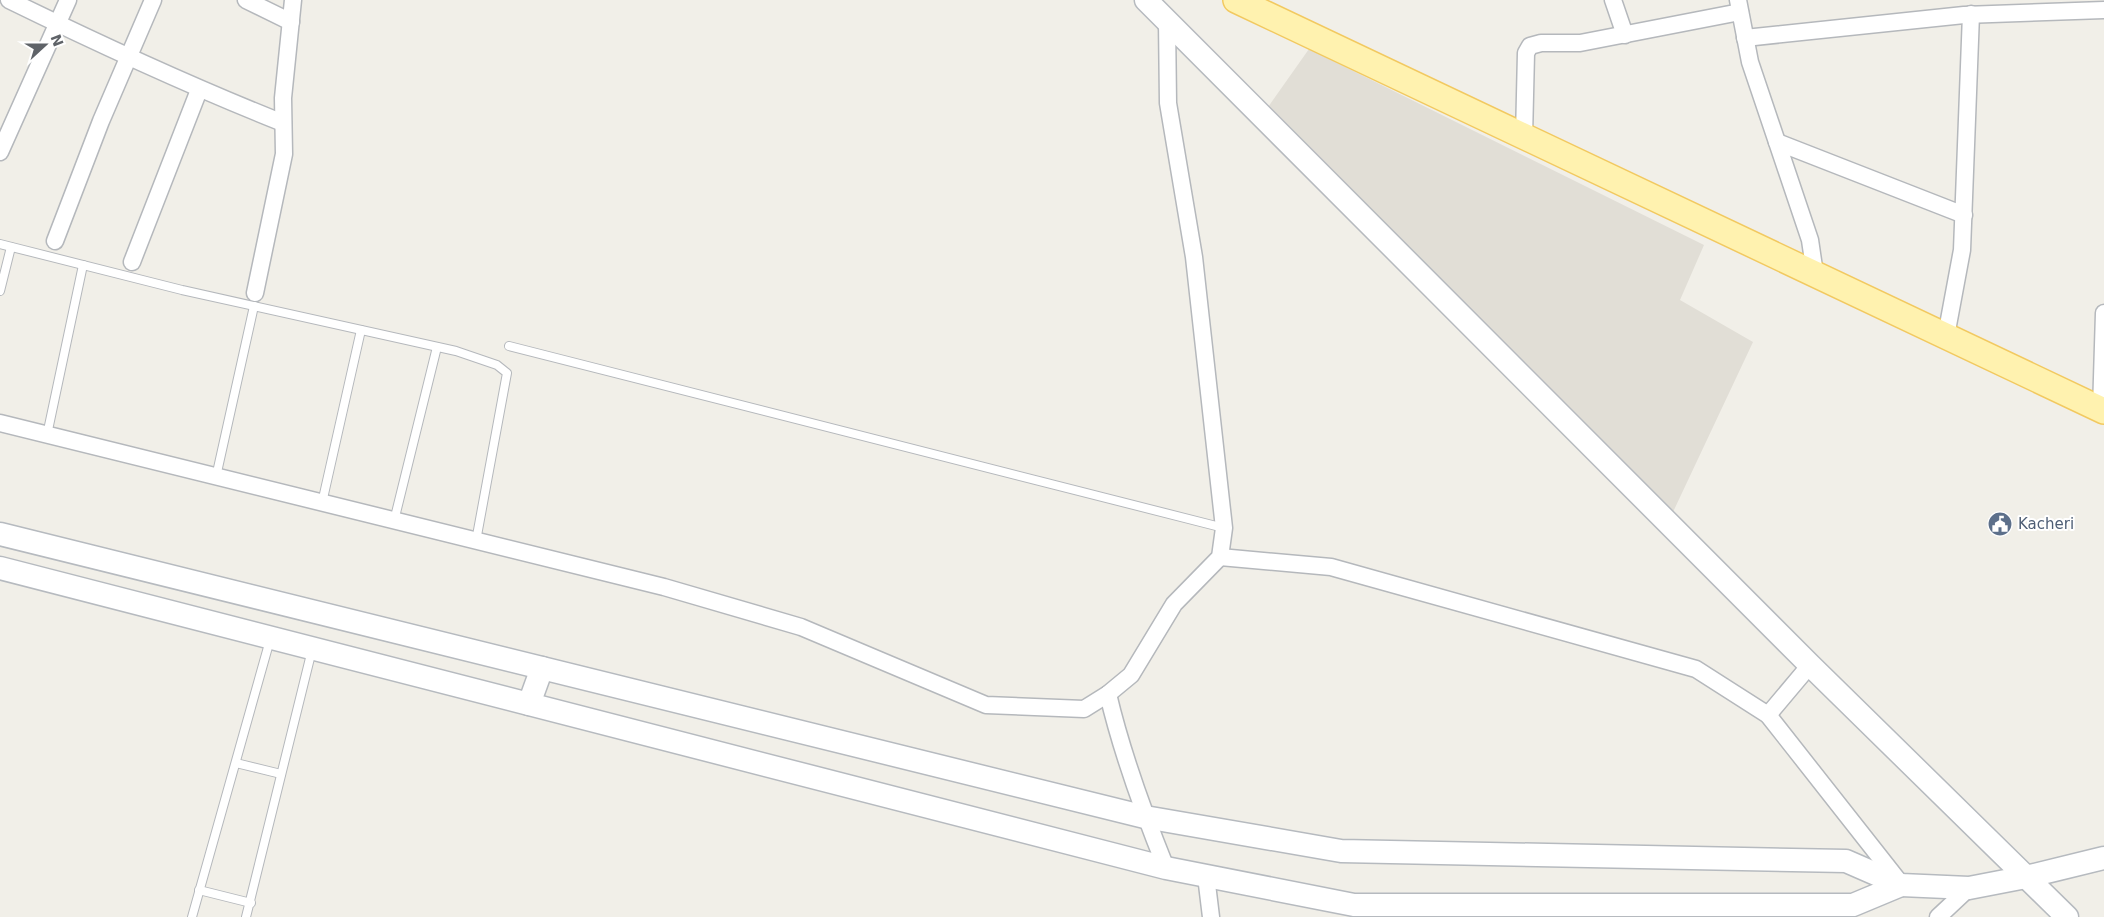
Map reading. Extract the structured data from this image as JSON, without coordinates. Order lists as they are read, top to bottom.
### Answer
{
  "places": {
    "public building": ["Kacheri"]
  },
  "north": "right"
}
